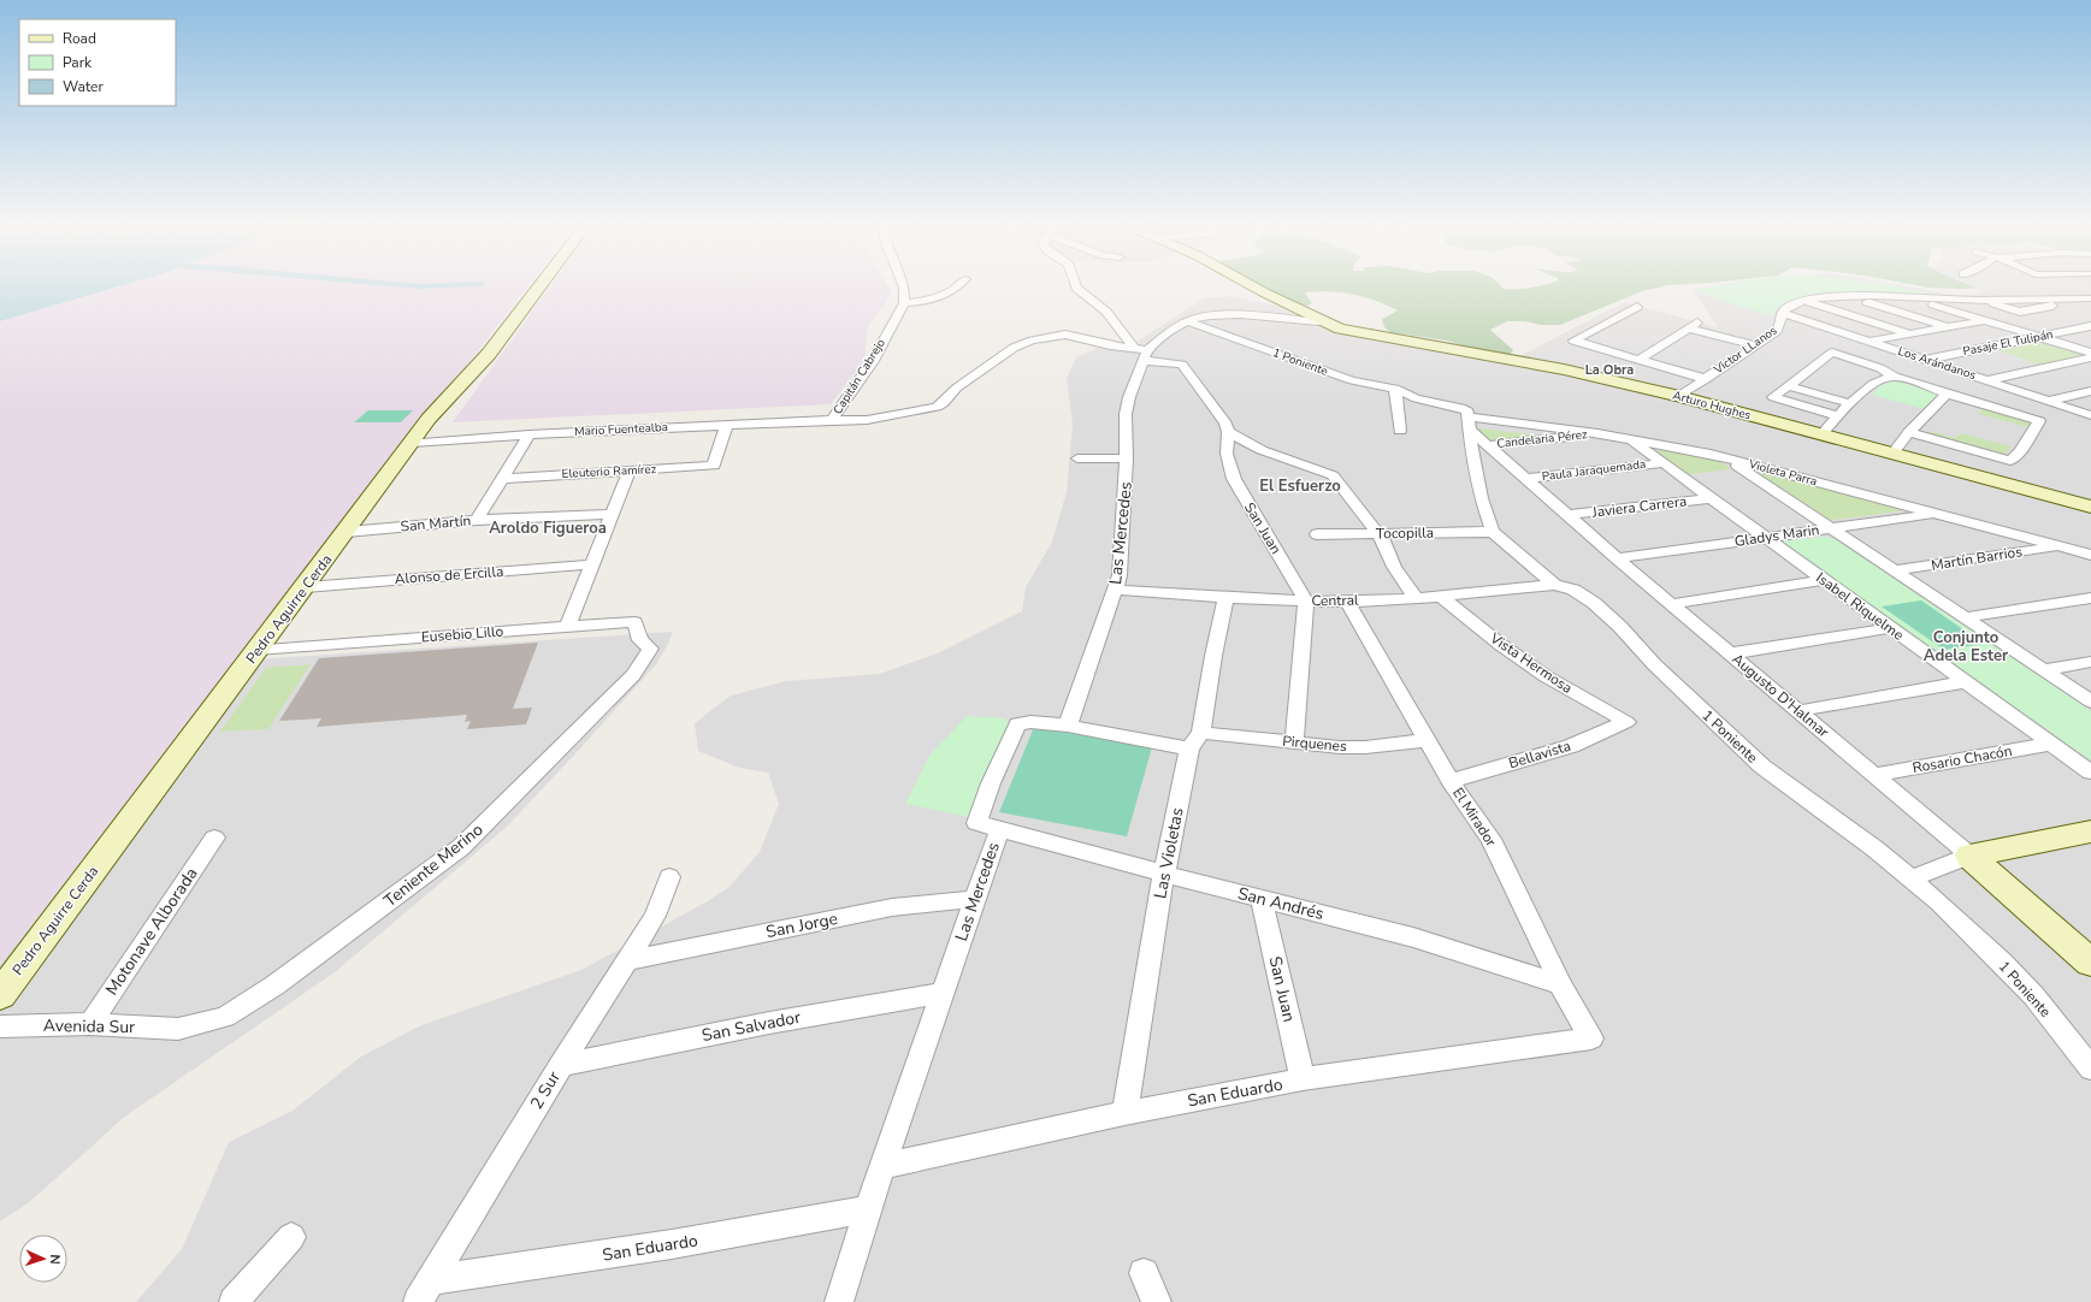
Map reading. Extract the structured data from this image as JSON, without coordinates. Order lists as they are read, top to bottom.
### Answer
{
  "streets": {
    "street": [
      "Pasaje El Tulipán",
      "Victor LLanos",
      "1 Poniente",
      "Los Arándanos",
      "Capitán Cabrejo",
      "Arturo Hughes",
      "Mario Fuentealba",
      "Candelaria Pérez",
      "Paula Jaraquemada",
      "Eleuterio Ramírez",
      "Violeta Parra",
      "Javiera Carrera",
      "San Martín",
      "San Juan",
      "Las Mercedes",
      "Tocopilla",
      "Gladys Marin",
      "Martín Barrios",
      "Alonso de Ercilla",
      "Central",
      "Isabel Riquelme",
      "Pedro Aguirre Cerda",
      "Eusebio Lillo",
      "Vista Hermosa",
      "Augusto D'Halmar",
      "Pirquenes",
      "Bellavista",
      "Rosario Chacón",
      "El Mirador",
      "Las Violetas",
      "Teniente Merino",
      "San Andrés",
      "San Jorge",
      "Motonave Alborada",
      "Avenida Sur",
      "San Salvador",
      "2 Sur",
      "San Eduardo"
    ]
  },
  "crossings": [
    ["Pasaje El Tulipán", "Los Arándanos"],
    ["Victor LLanos", "Los Arándanos"],
    ["Victor LLanos", "Arturo Hughes"],
    ["1 Poniente", "Violeta Parra"],
    ["1 Poniente", "Tocopilla"],
    ["1 Poniente", "Central"],
    ["1 Poniente", "Augusto D'Halmar"],
    ["Capitán Cabrejo", "Mario Fuentealba"],
    ["Mario Fuentealba", "Eleuterio Ramírez"],
    ["Mario Fuentealba", "Las Mercedes"],
    ["Mario Fuentealba", "Pedro Aguirre Cerda"],
    ["Candelaria Pérez", "Violeta Parra"],
    ["Candelaria Pérez", "Augusto D'Halmar"],
    ["Paula Jaraquemada", "Isabel Riquelme"],
    ["Paula Jaraquemada", "Augusto D'Halmar"],
    ["Violeta Parra", "Gladys Marin"],
    ["Violeta Parra", "Martín Barrios"],
    ["Violeta Parra", "Isabel Riquelme"],
    ["Violeta Parra", "Augusto D'Halmar"],
    ["Javiera Carrera", "Isabel Riquelme"],
    ["Javiera Carrera", "Augusto D'Halmar"],
    ["San Martín", "Pedro Aguirre Cerda"],
    ["San Juan", "Central"],
    ["San Juan", "San Andrés"],
    ["San Juan", "San Eduardo"],
    ["Las Mercedes", "Central"],
    ["Las Mercedes", "Pirquenes"],
    ["Las Mercedes", "San Andrés"],
    ["Las Mercedes", "San Jorge"],
    ["Las Mercedes", "San Salvador"],
    ["Las Mercedes", "San Eduardo"],
    ["Gladys Marin", "Isabel Riquelme"],
    ["Gladys Marin", "Augusto D'Halmar"],
    ["Alonso de Ercilla", "Pedro Aguirre Cerda"],
    ["Central", "Vista Hermosa"],
    ["Central", "El Mirador"],
    ["Central", "Las Violetas"],
    ["Isabel Riquelme", "Rosario Chacón"],
    ["Pedro Aguirre Cerda", "Eusebio Lillo"],
    ["Eusebio Lillo", "Teniente Merino"],
    ["Vista Hermosa", "Bellavista"],
    ["Augusto D'Halmar", "Rosario Chacón"],
    ["Pirquenes", "El Mirador"],
    ["Pirquenes", "Las Violetas"],
    ["Bellavista", "El Mirador"],
    ["El Mirador", "San Andrés"],
    ["El Mirador", "San Eduardo"],
    ["Las Violetas", "San Andrés"],
    ["Las Violetas", "San Eduardo"],
    ["Teniente Merino", "Avenida Sur"],
    ["San Jorge", "2 Sur"],
    ["Motonave Alborada", "Avenida Sur"],
    ["San Salvador", "2 Sur"],
    ["2 Sur", "San Eduardo"]
  ],
  "districts": [
    "La Obra",
    "El Esfuerzo",
    "Aroldo Figueroa",
    "Conjunto Adela Ester"
  ],
  "legend": ["Road", "Park", "Water"],
  "north": "right"
}
